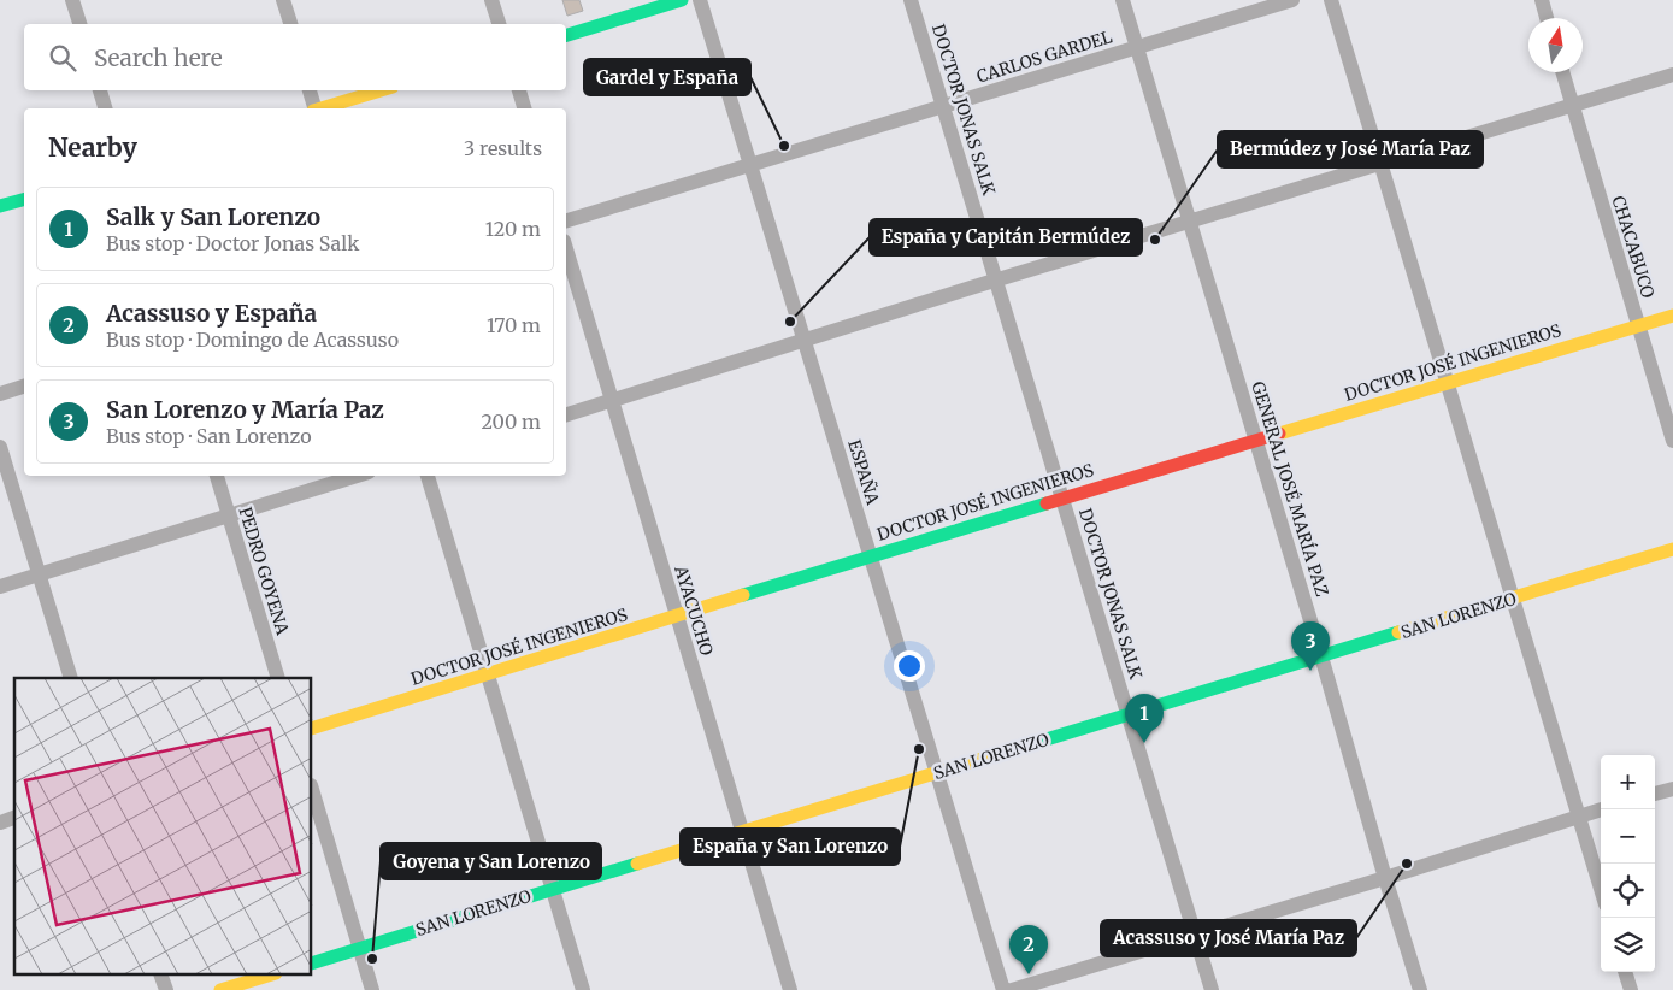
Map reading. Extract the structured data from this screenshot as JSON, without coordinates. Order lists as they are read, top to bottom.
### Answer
{
  "streets": {
    "street": [
      "CARLOS GARDEL",
      "DOCTOR JONAS SALK",
      "CHACABUCO",
      "DOCTOR JOSÉ INGENIEROS",
      "ESPAÑA",
      "GENERAL JOSÉ MARÍA PAZ",
      "PEDRO GOYENA",
      "AYACUCHO",
      "SAN LORENZO"
    ]
  },
  "crossings": [
    ["CARLOS GARDEL", "DOCTOR JONAS SALK"],
    ["CARLOS GARDEL", "ESPAÑA"],
    ["CARLOS GARDEL", "GENERAL JOSÉ MARÍA PAZ"],
    ["DOCTOR JONAS SALK", "DOCTOR JOSÉ INGENIEROS"],
    ["DOCTOR JONAS SALK", "SAN LORENZO"],
    ["CHACABUCO", "DOCTOR JOSÉ INGENIEROS"],
    ["DOCTOR JOSÉ INGENIEROS", "ESPAÑA"],
    ["DOCTOR JOSÉ INGENIEROS", "GENERAL JOSÉ MARÍA PAZ"],
    ["DOCTOR JOSÉ INGENIEROS", "AYACUCHO"],
    ["ESPAÑA", "SAN LORENZO"],
    ["GENERAL JOSÉ MARÍA PAZ", "SAN LORENZO"],
    ["AYACUCHO", "SAN LORENZO"]
  ],
  "places": [
    "Gardel y España",
    "Bermúdez y José María Paz",
    "España y Capitán Bermúdez",
    "España y San Lorenzo",
    "Acassuso y José María Paz",
    "Goyena y San Lorenzo"
  ],
  "north": "top",
  "page": {
    "search": "Search here",
    "heading": ["Nearby", "3 results"],
    "list": [
      {
        "mark": "1",
        "name": "Salk y San Lorenzo",
        "note": "Bus stop · Doctor Jonas Salk",
        "value": "120 m"
      },
      {
        "mark": "2",
        "name": "Acassuso y España",
        "note": "Bus stop · Domingo de Acassuso",
        "value": "170 m"
      },
      {
        "mark": "3",
        "name": "San Lorenzo y María Paz",
        "note": "Bus stop · San Lorenzo",
        "value": "200 m"
      }
    ],
    "pins": ["3", "1", "2"],
    "map_buttons": ["+", "−"]
  }
}
